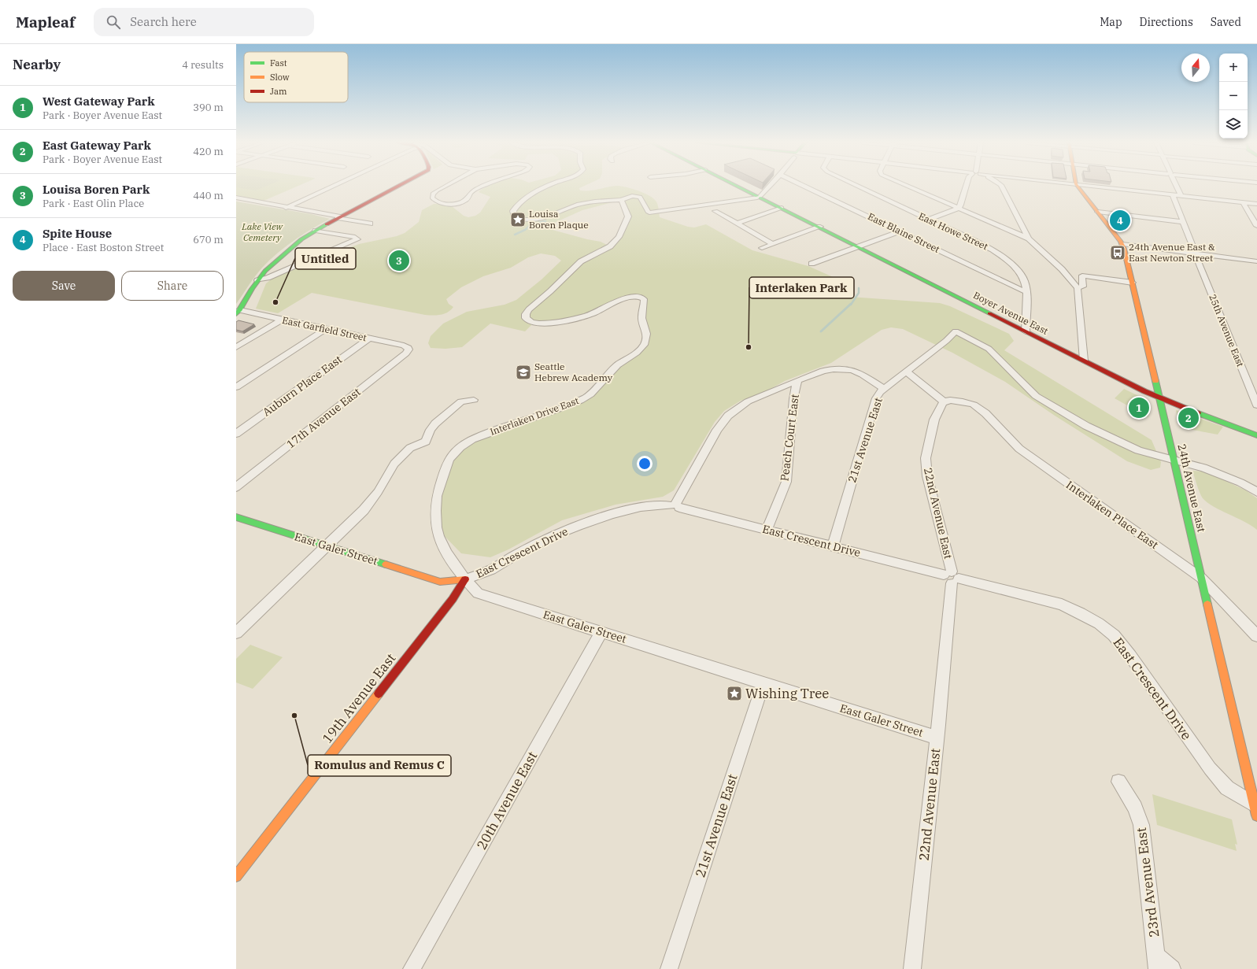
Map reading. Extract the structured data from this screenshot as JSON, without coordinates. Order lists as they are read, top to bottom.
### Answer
{
  "streets": {
    "street": [
      "East Howe Street",
      "East Blaine Street",
      "Boyer Avenue East",
      "East Garfield Street",
      "25th Avenue East",
      "Auburn Place East",
      "Interlaken Drive East",
      "17th Avenue East",
      "Peach Court East",
      "21st Avenue East",
      "24th Avenue East",
      "22nd Avenue East",
      "Interlaken Place East",
      "East Crescent Drive",
      "East Galer Street",
      "19th Avenue East",
      "20th Avenue East",
      "23rd Avenue East"
    ]
  },
  "crossings": [
    ["East Howe Street", "East Blaine Street"],
    ["East Howe Street", "Boyer Avenue East"],
    ["Boyer Avenue East", "24th Avenue East"],
    ["East Garfield Street", "Auburn Place East"],
    ["East Garfield Street", "17th Avenue East"],
    ["Interlaken Drive East", "East Crescent Drive"],
    ["Interlaken Drive East", "East Galer Street"],
    ["Interlaken Drive East", "19th Avenue East"],
    ["Peach Court East", "East Crescent Drive"],
    ["21st Avenue East", "24th Avenue East"],
    ["21st Avenue East", "East Crescent Drive"],
    ["21st Avenue East", "East Galer Street"],
    ["24th Avenue East", "Interlaken Place East"],
    ["24th Avenue East", "East Crescent Drive"],
    ["22nd Avenue East", "Interlaken Place East"],
    ["22nd Avenue East", "East Crescent Drive"],
    ["22nd Avenue East", "East Galer Street"],
    ["East Crescent Drive", "East Galer Street"],
    ["East Crescent Drive", "19th Avenue East"],
    ["East Galer Street", "19th Avenue East"],
    ["East Galer Street", "20th Avenue East"]
  ],
  "parks": ["Lake View Cemetery"],
  "places": {
    "place": ["Louisa Boren Plaque", "Wishing Tree"],
    "bus stop": ["24th Avenue East & East Newton Street"],
    "other": ["Untitled", "Interlaken Park", "Romulus and Remus C"],
    "school or university": ["Seattle Hebrew Academy"]
  },
  "legend": ["Fast", "Slow", "Jam"],
  "north": "top",
  "page": {
    "header": "Mapleaf",
    "search": "Search here",
    "nav": ["Map", "Directions", "Saved"],
    "heading": ["Nearby", "4 results"],
    "map_buttons": ["+", "−"],
    "list": [
      {
        "mark": "1",
        "name": "West Gateway Park",
        "note": "Park · Boyer Avenue East",
        "value": "390 m"
      },
      {
        "mark": "2",
        "name": "East Gateway Park",
        "note": "Park · Boyer Avenue East",
        "value": "420 m"
      },
      {
        "mark": "3",
        "name": "Louisa Boren Park",
        "note": "Park · East Olin Place",
        "value": "440 m"
      },
      {
        "mark": "4",
        "name": "Spite House",
        "note": "Place · East Boston Street",
        "value": "670 m"
      }
    ],
    "pins": [
      "4",
      "3",
      "1",
      "2"
    ],
    "buttons": ["Save", "Share"]
  }
}
